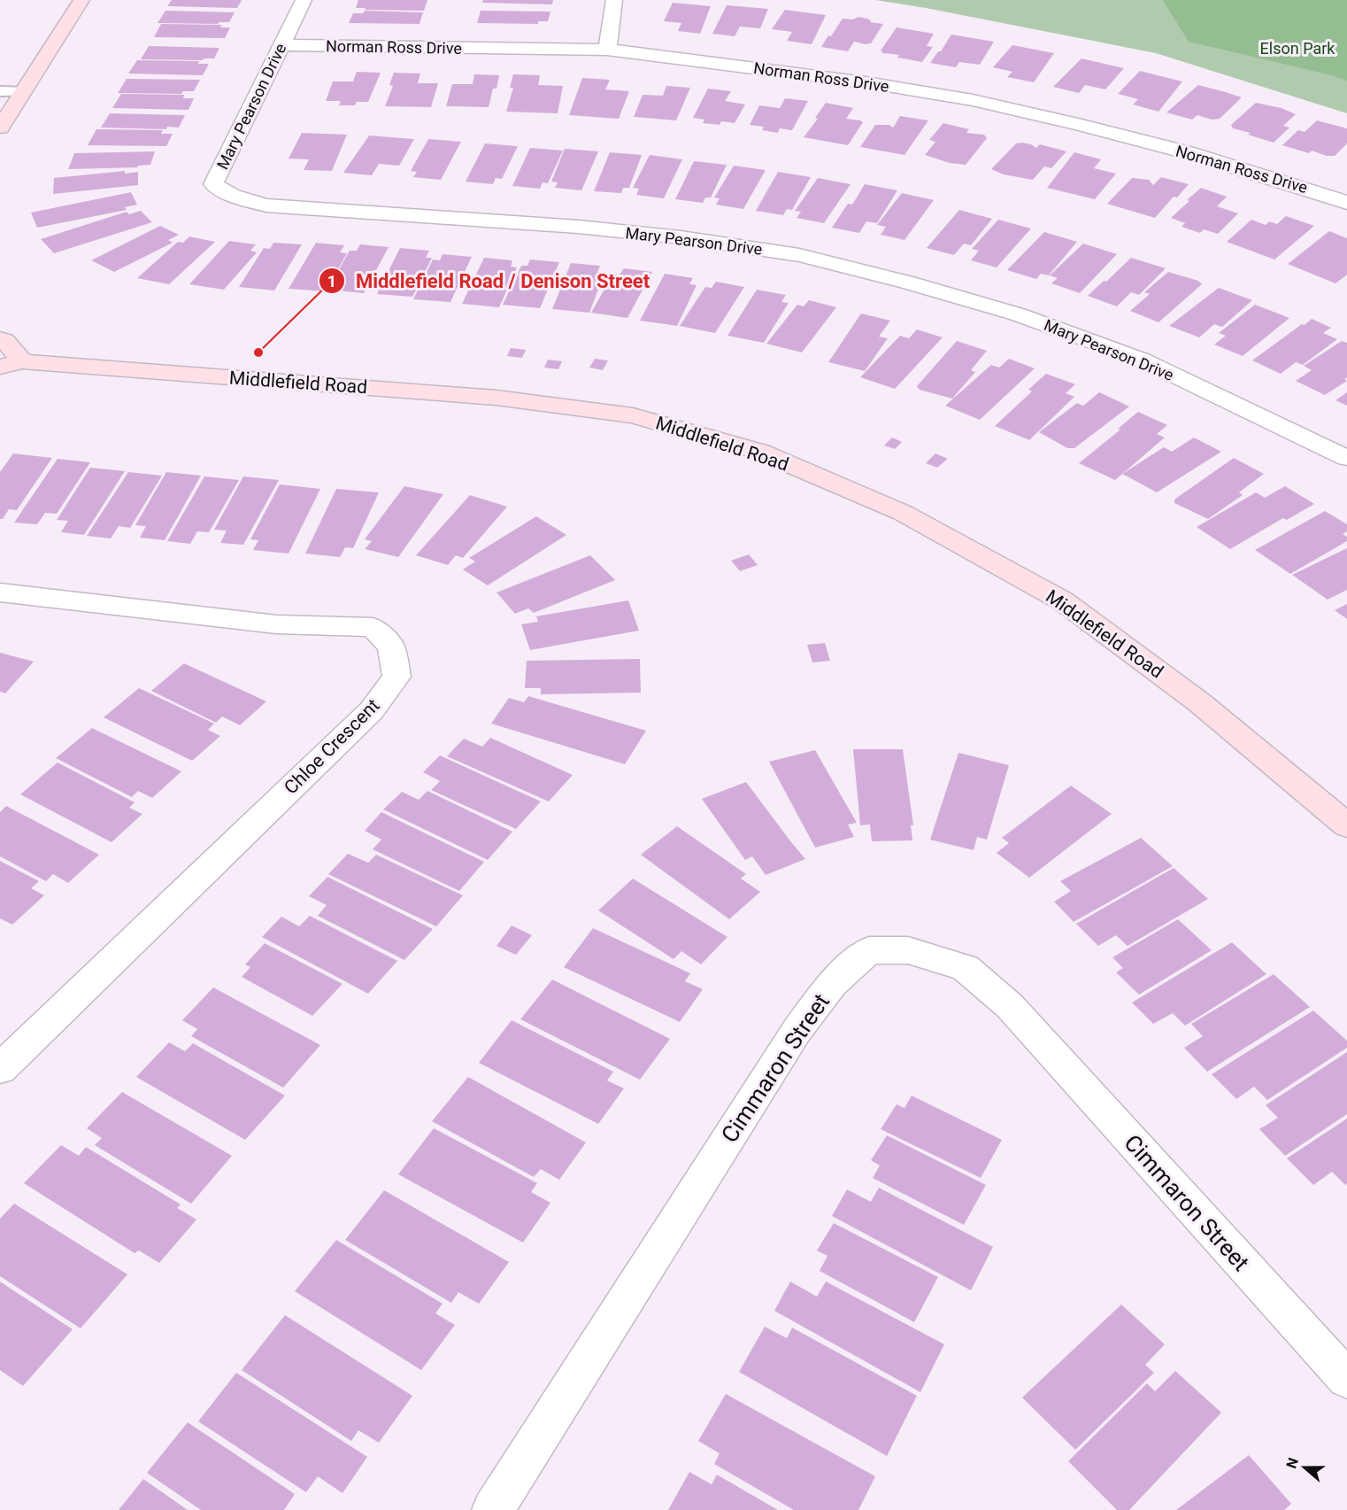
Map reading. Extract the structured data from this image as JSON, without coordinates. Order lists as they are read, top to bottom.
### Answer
{
  "streets": {
    "main road": ["Middlefield Road"],
    "street": [
      "Norman Ross Drive",
      "Mary Pearson Drive",
      "Chloe Crescent",
      "Cimmaron Street"
    ]
  },
  "crossings": [
    ["Norman Ross Drive", "Mary Pearson Drive"]
  ],
  "parks": ["Elson Park"],
  "places": ["Middlefield Road / Denison Street"],
  "north": "left"
}
